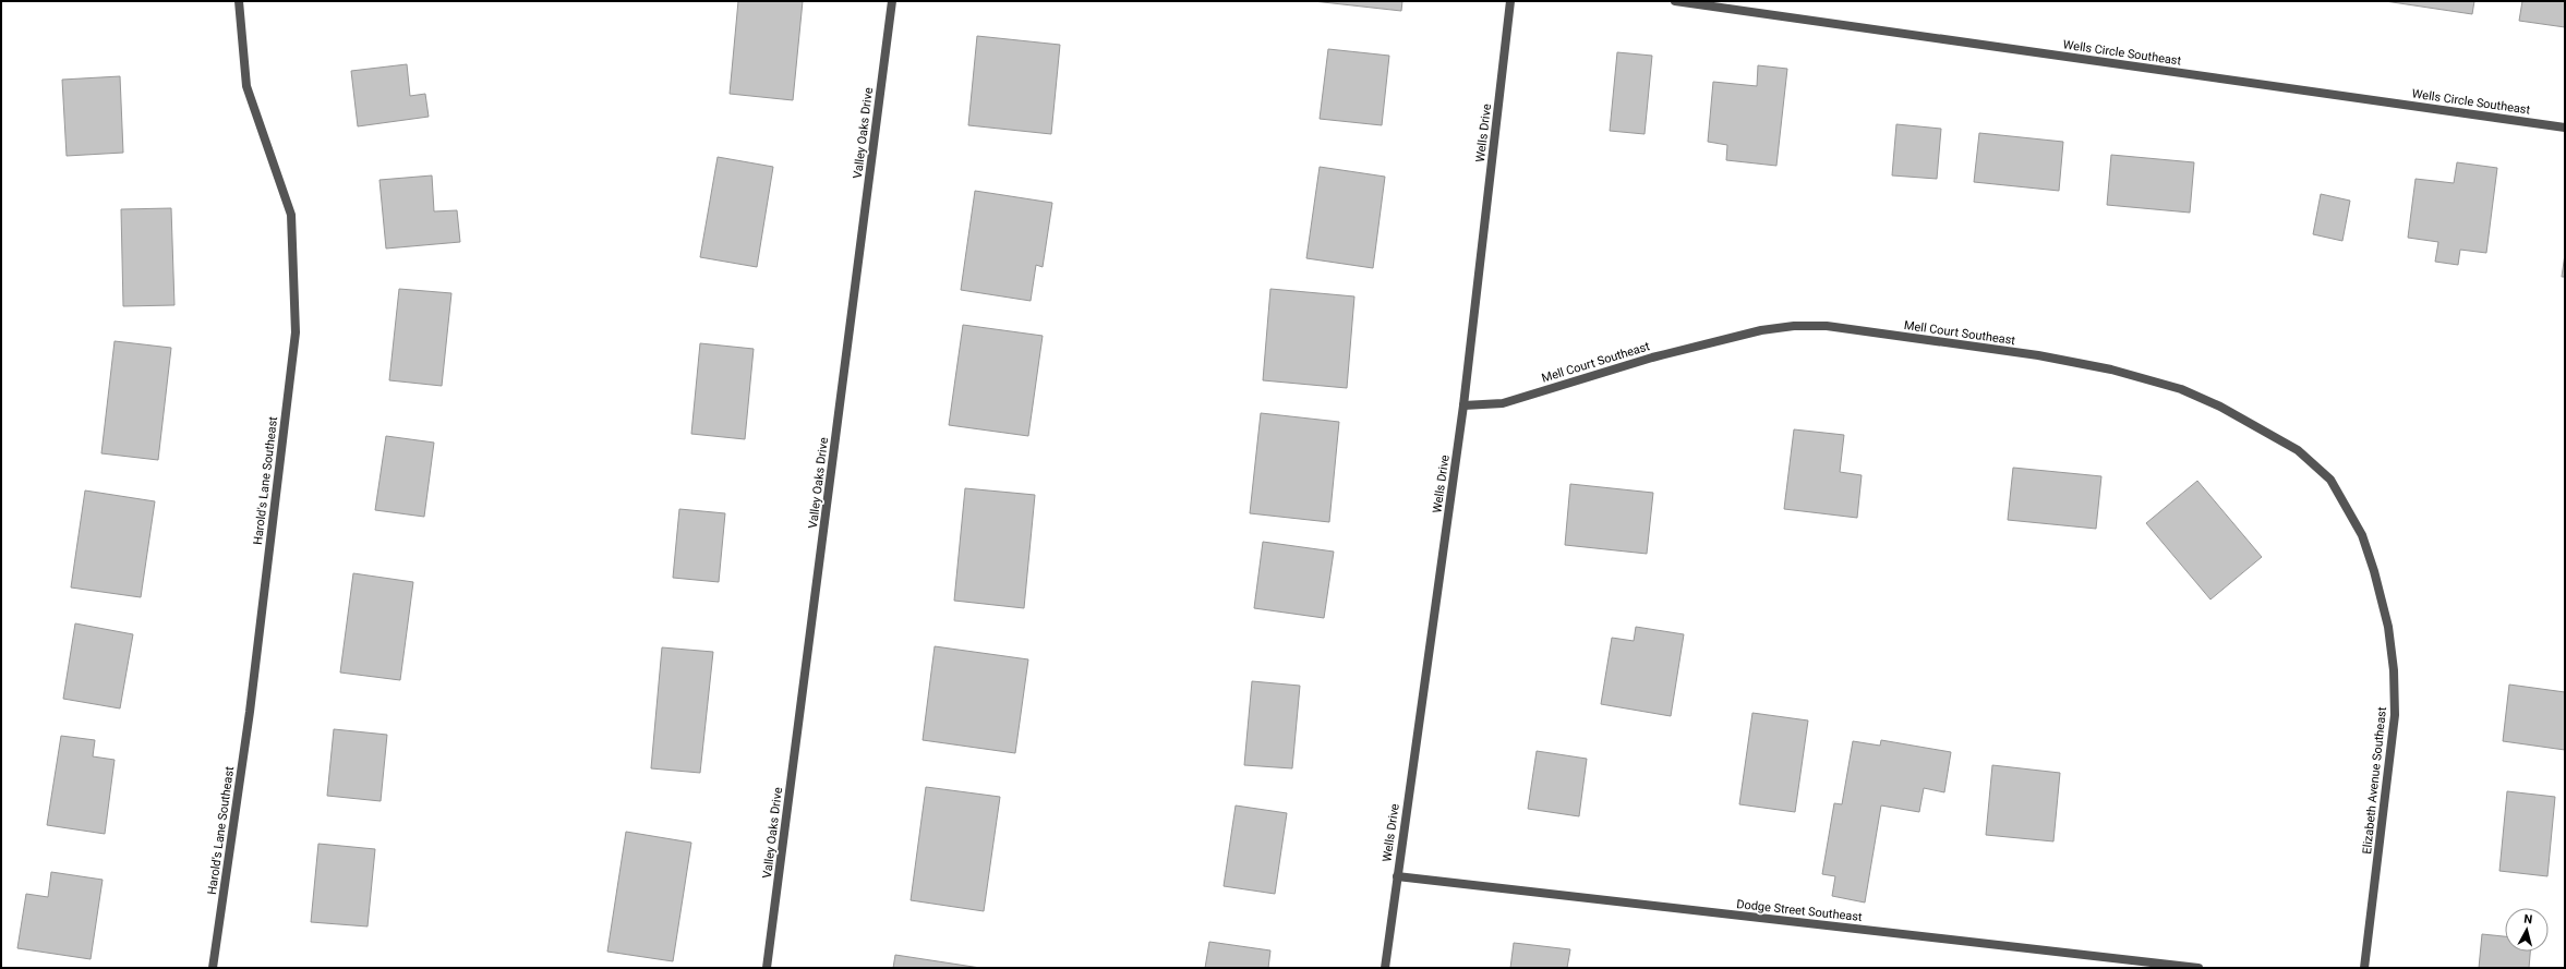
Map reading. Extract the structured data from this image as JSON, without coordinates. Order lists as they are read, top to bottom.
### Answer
{
  "streets": {
    "street": [
      "Wells Circle Southeast",
      "Valley Oaks Drive",
      "Wells Drive",
      "Mell Court Southeast",
      "Harold's Lane Southeast",
      "Elizabeth Avenue Southeast",
      "Dodge Street Southeast"
    ]
  },
  "crossings": [
    ["Wells Drive", "Mell Court Southeast"],
    ["Wells Drive", "Dodge Street Southeast"],
    ["Mell Court Southeast", "Elizabeth Avenue Southeast"]
  ],
  "north": "top"
}
